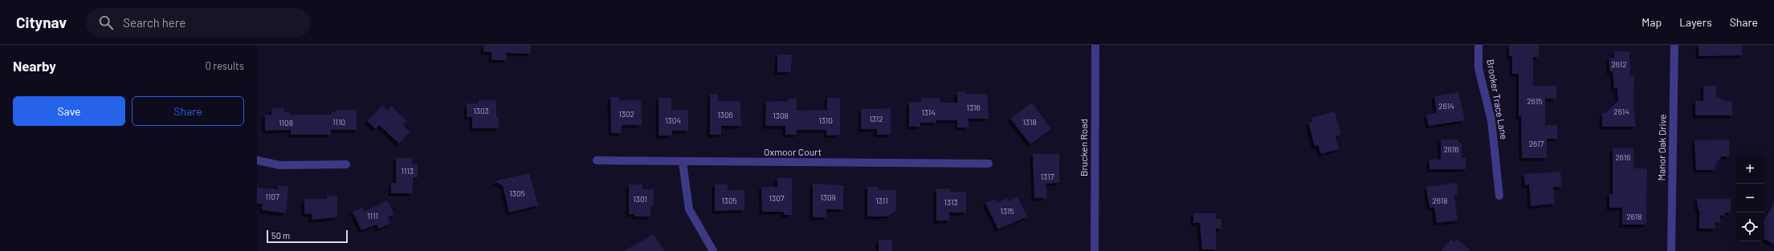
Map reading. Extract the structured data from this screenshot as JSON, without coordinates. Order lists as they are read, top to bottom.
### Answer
{
  "streets": {
    "street": [
      "Brooker Trace Lane",
      "Brucken Road",
      "Manor Oak Drive",
      "Oxmoor Court"
    ]
  },
  "house_numbers": [
    "2612",
    "2615",
    "2614",
    "1316",
    "1303",
    "2614",
    "1314",
    "1302",
    "1306",
    "1308",
    "1312",
    "1304",
    "1310",
    "1110",
    "1318",
    "1108",
    "2617",
    "2616",
    "2616",
    "1113",
    "1317",
    "1305",
    "1107",
    "1309",
    "1307",
    "1301",
    "1305",
    "1311",
    "2618",
    "1313",
    "1315",
    "1111",
    "2618"
  ],
  "scale_bar": "50 m",
  "page": {
    "header": "Citynav",
    "search": "Search here",
    "nav": ["Map", "Layers", "Share"],
    "heading": ["Nearby", "0 results"],
    "buttons": ["Save", "Share"],
    "map_buttons": ["+", "−"],
    "scale": "50 m"
  }
}
